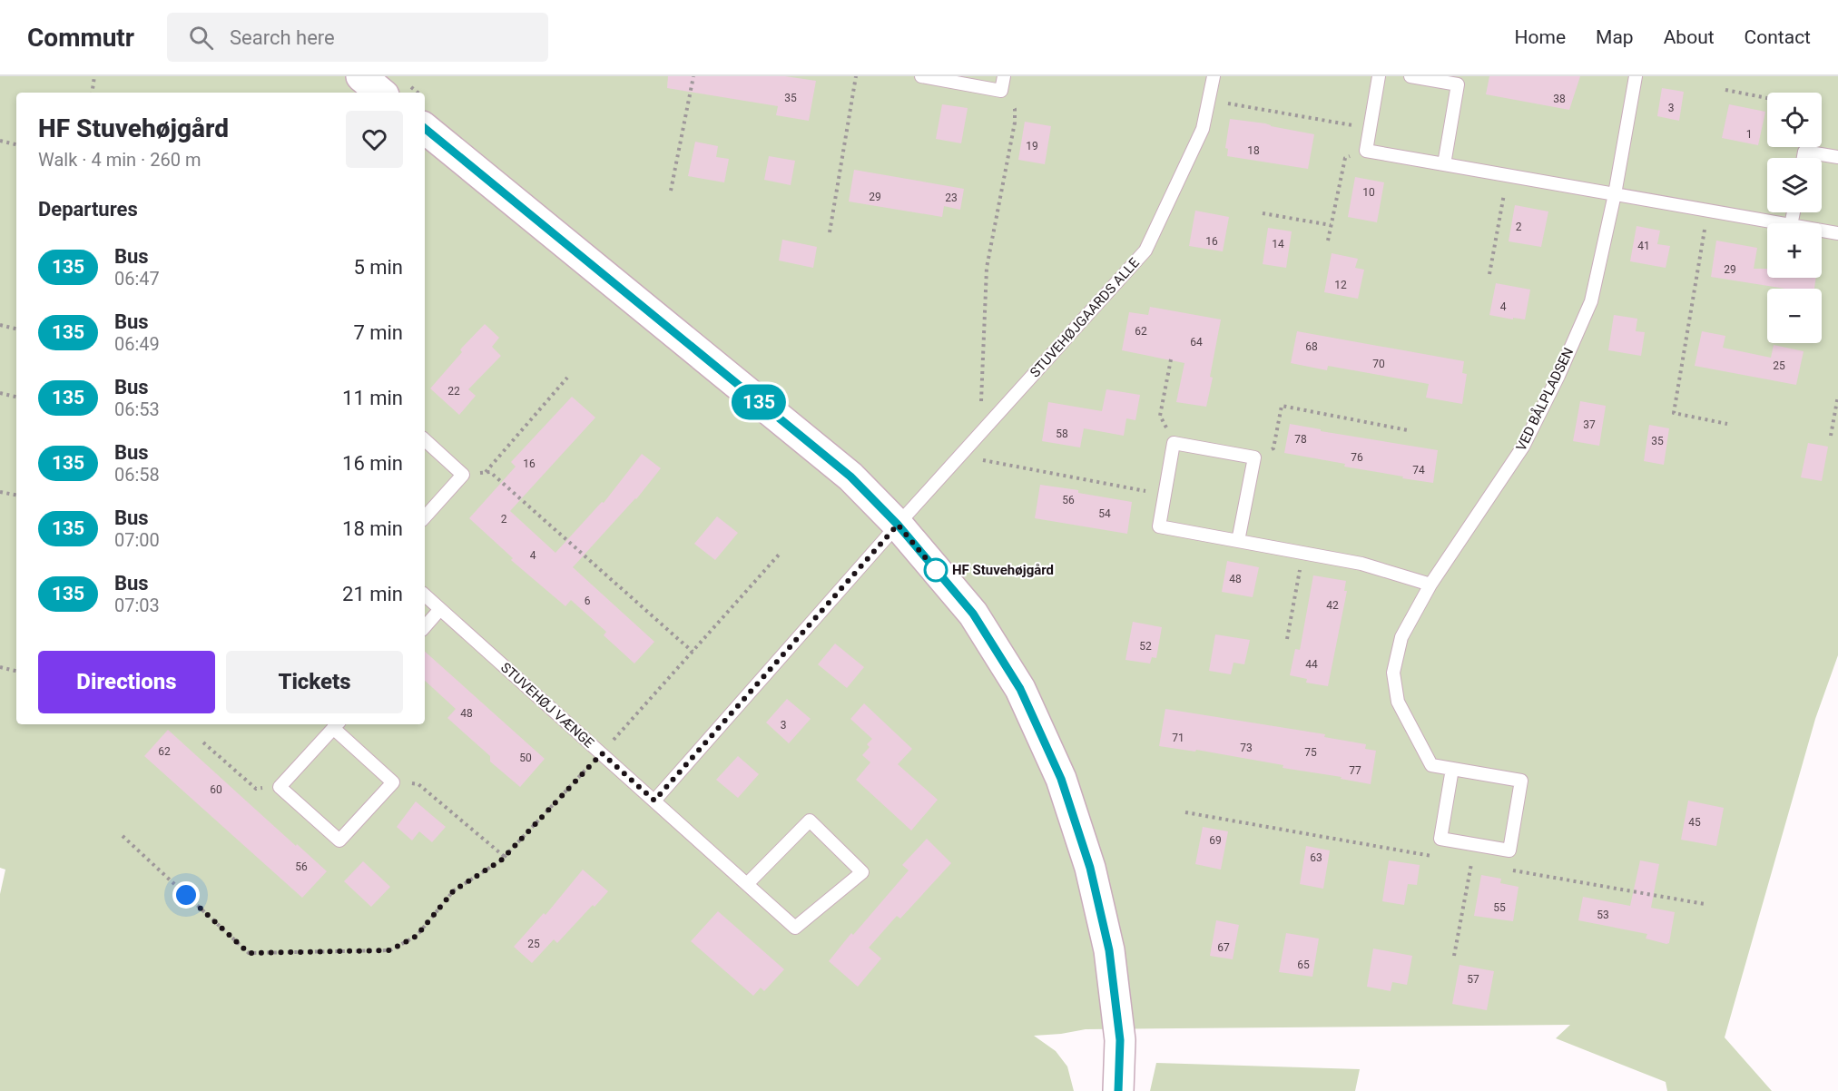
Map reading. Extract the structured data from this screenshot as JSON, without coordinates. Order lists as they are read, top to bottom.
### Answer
{
  "streets": {
    "lane": ["STUVEHØJGAARDS ALLE", "VED BÅLPLADSEN", "STUVEHØJ VÆNGE"]
  },
  "places": ["HF Stuvehøjgård"],
  "lines": ["bus line 135"],
  "house_numbers": [
    "35",
    "38",
    "3",
    "1",
    "19",
    "18",
    "10",
    "29",
    "23",
    "2",
    "16",
    "14",
    "41",
    "29",
    "12",
    "4",
    "62",
    "64",
    "68",
    "70",
    "25",
    "22",
    "37",
    "58",
    "78",
    "35",
    "76",
    "16",
    "74",
    "56",
    "54",
    "2",
    "4",
    "48",
    "6",
    "42",
    "52",
    "44",
    "48",
    "3",
    "71",
    "73",
    "62",
    "75",
    "50",
    "77",
    "60",
    "45",
    "69",
    "63",
    "56",
    "55",
    "53",
    "25",
    "67",
    "65",
    "57"
  ],
  "page": {
    "header": "Commutr",
    "search": "Search here",
    "nav": [
      "Home",
      "Map",
      "About",
      "Contact"
    ],
    "on_map": "135",
    "map_buttons": ["+", "−"],
    "heading": [
      ["HF Stuvehøjgård", "Walk · 4 min · 260 m"],
      "Departures"
    ],
    "list": [
      {
        "mark": "135",
        "name": "Bus",
        "note": "06:47",
        "value": "5 min"
      },
      {
        "mark": "135",
        "name": "Bus",
        "note": "06:49",
        "value": "7 min"
      },
      {
        "mark": "135",
        "name": "Bus",
        "note": "06:53",
        "value": "11 min"
      },
      {
        "mark": "135",
        "name": "Bus",
        "note": "06:58",
        "value": "16 min"
      },
      {
        "mark": "135",
        "name": "Bus",
        "note": "07:00",
        "value": "18 min"
      },
      {
        "mark": "135",
        "name": "Bus",
        "note": "07:03",
        "value": "21 min"
      }
    ],
    "buttons": ["Directions", "Tickets"]
  }
}
